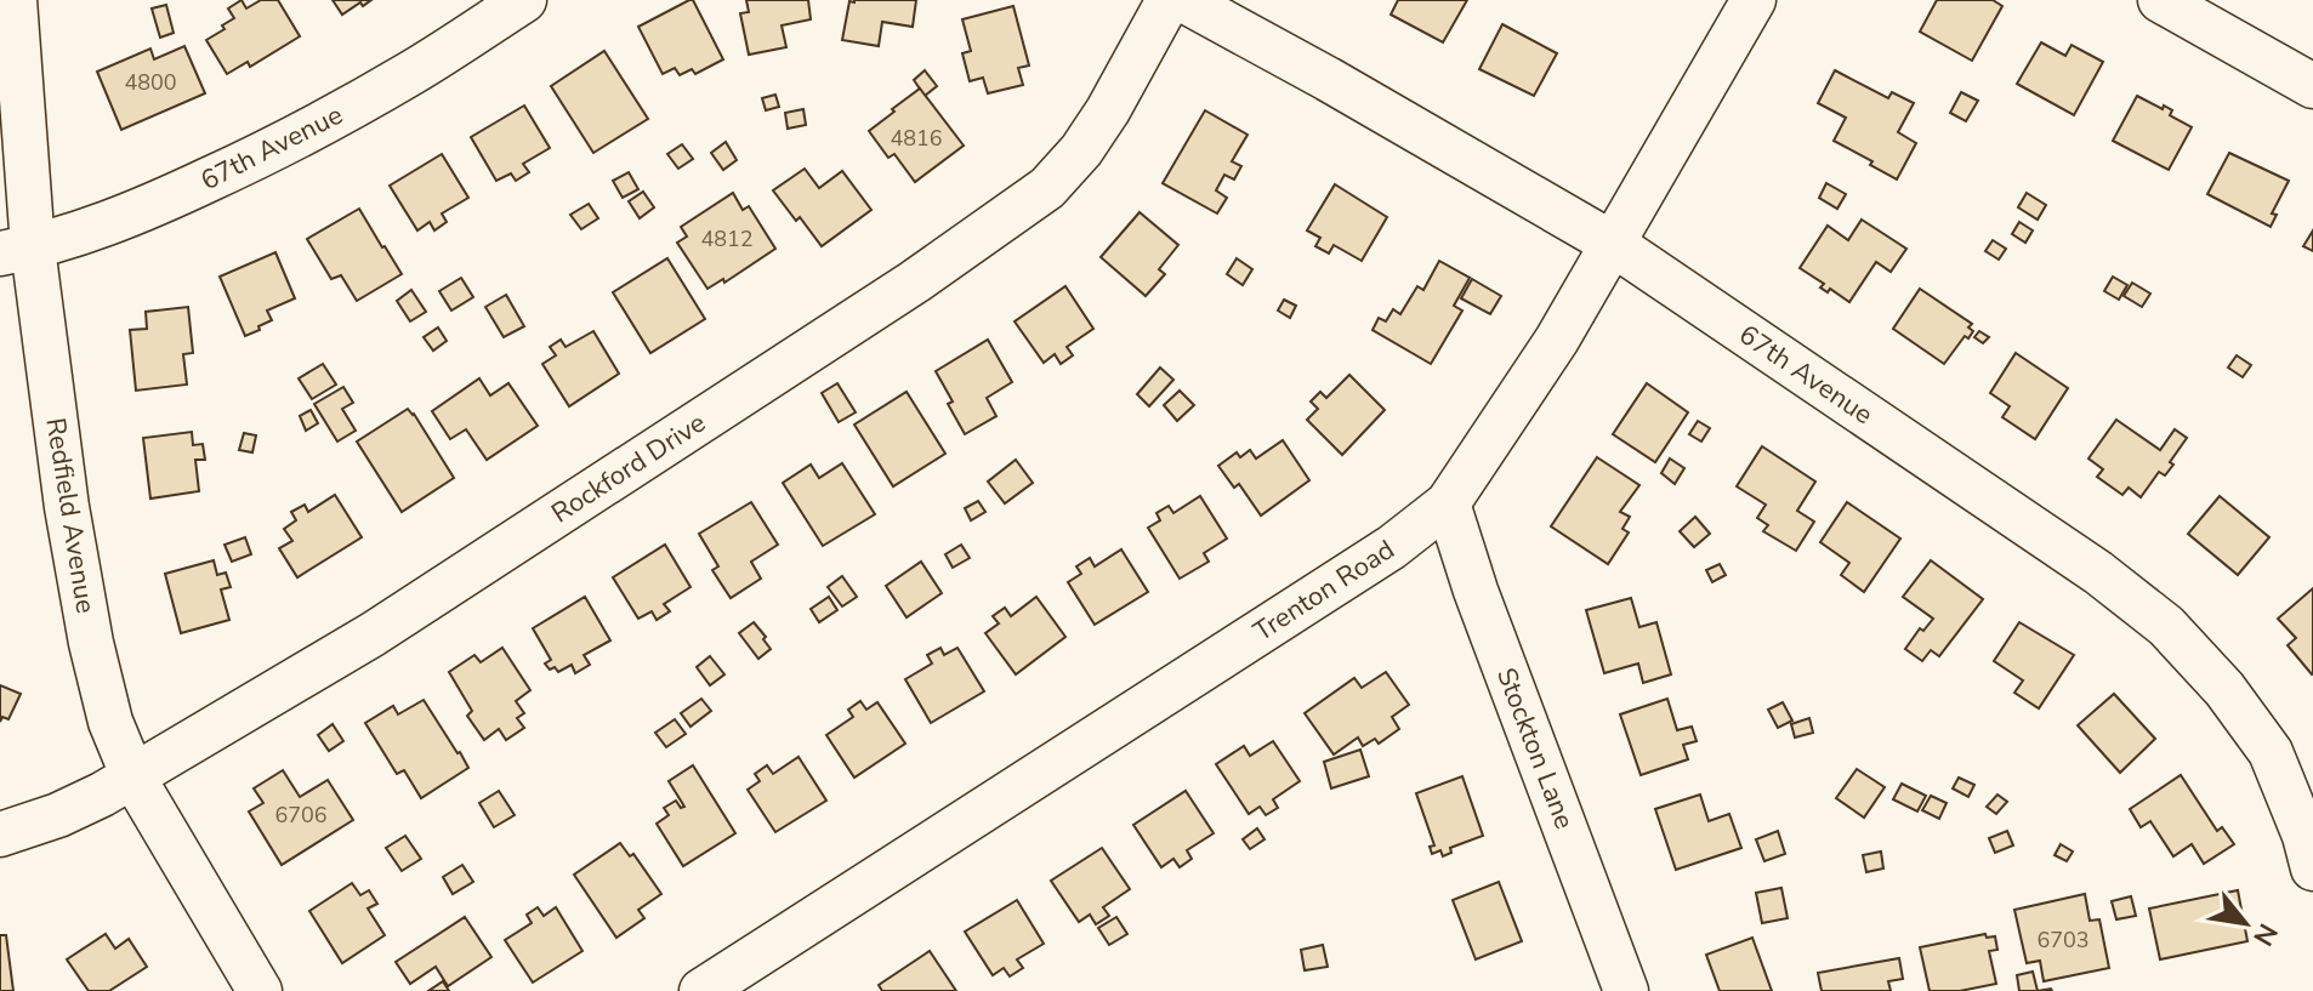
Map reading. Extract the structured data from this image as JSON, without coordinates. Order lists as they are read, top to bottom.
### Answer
{
  "streets": {
    "street": [
      "67th Avenue",
      "Rockford Drive",
      "Redfield Avenue",
      "Trenton Road",
      "Stockton Lane"
    ]
  },
  "crossings": [
    ["67th Avenue", "Redfield Avenue"],
    ["67th Avenue", "Trenton Road"],
    ["Rockford Drive", "Redfield Avenue"],
    ["Trenton Road", "Stockton Lane"]
  ],
  "house_numbers": [
    "4800",
    "4816",
    "4812",
    "6706",
    "6703"
  ],
  "north": "bottom right"
}
